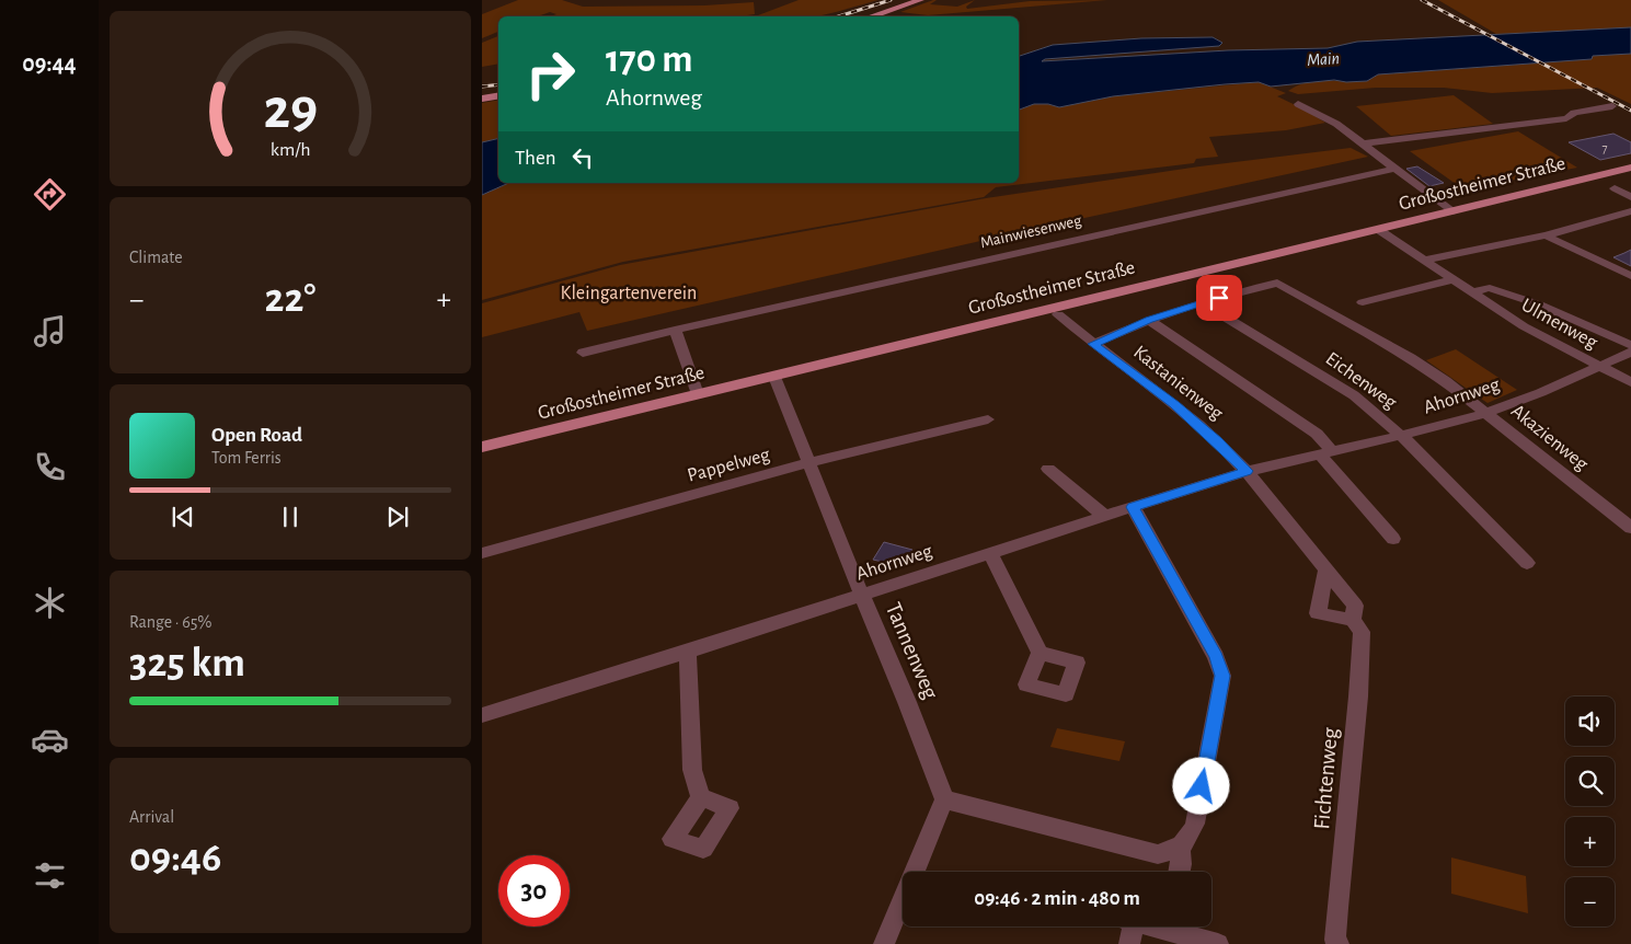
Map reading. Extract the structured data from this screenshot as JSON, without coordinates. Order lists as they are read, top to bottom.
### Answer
{
  "streets": {
    "main road": ["Großostheimer Straße"],
    "street": [
      "Mainwiesenweg",
      "Ulmenweg",
      "Eichenweg",
      "Kastanienweg",
      "Ahornweg",
      "Akazienweg",
      "Pappelweg",
      "Tannenweg",
      "Fichtenweg"
    ]
  },
  "crossings": [
    ["Großostheimer Straße", "Ulmenweg"],
    ["Großostheimer Straße", "Tannenweg"],
    ["Ulmenweg", "Ahornweg"],
    ["Eichenweg", "Ahornweg"],
    ["Eichenweg", "Akazienweg"],
    ["Kastanienweg", "Ahornweg"],
    ["Kastanienweg", "Akazienweg"],
    ["Kastanienweg", "Fichtenweg"],
    ["Ahornweg", "Akazienweg"],
    ["Ahornweg", "Tannenweg"],
    ["Pappelweg", "Tannenweg"]
  ],
  "water": ["Main"],
  "parks": ["Kleingartenverein"],
  "house_numbers": ["7"],
  "page": {
    "tabs": "09:44",
    "turn": ["170 m", "Ahornweg"],
    "then": "Then",
    "tile": [
      "Climate",
      ["Range · 65%", "325 km"],
      ["Arrival", "09:46"]
    ],
    "heat": ["−", "22°", "+"],
    "song": ["Open Road", "Tom Ferris"],
    "map_buttons": ["+", "−"],
    "limit": "30",
    "trip": "09:46 · 2 min · 480 m",
    "gauge": ["29", "km/h"]
  }
}
